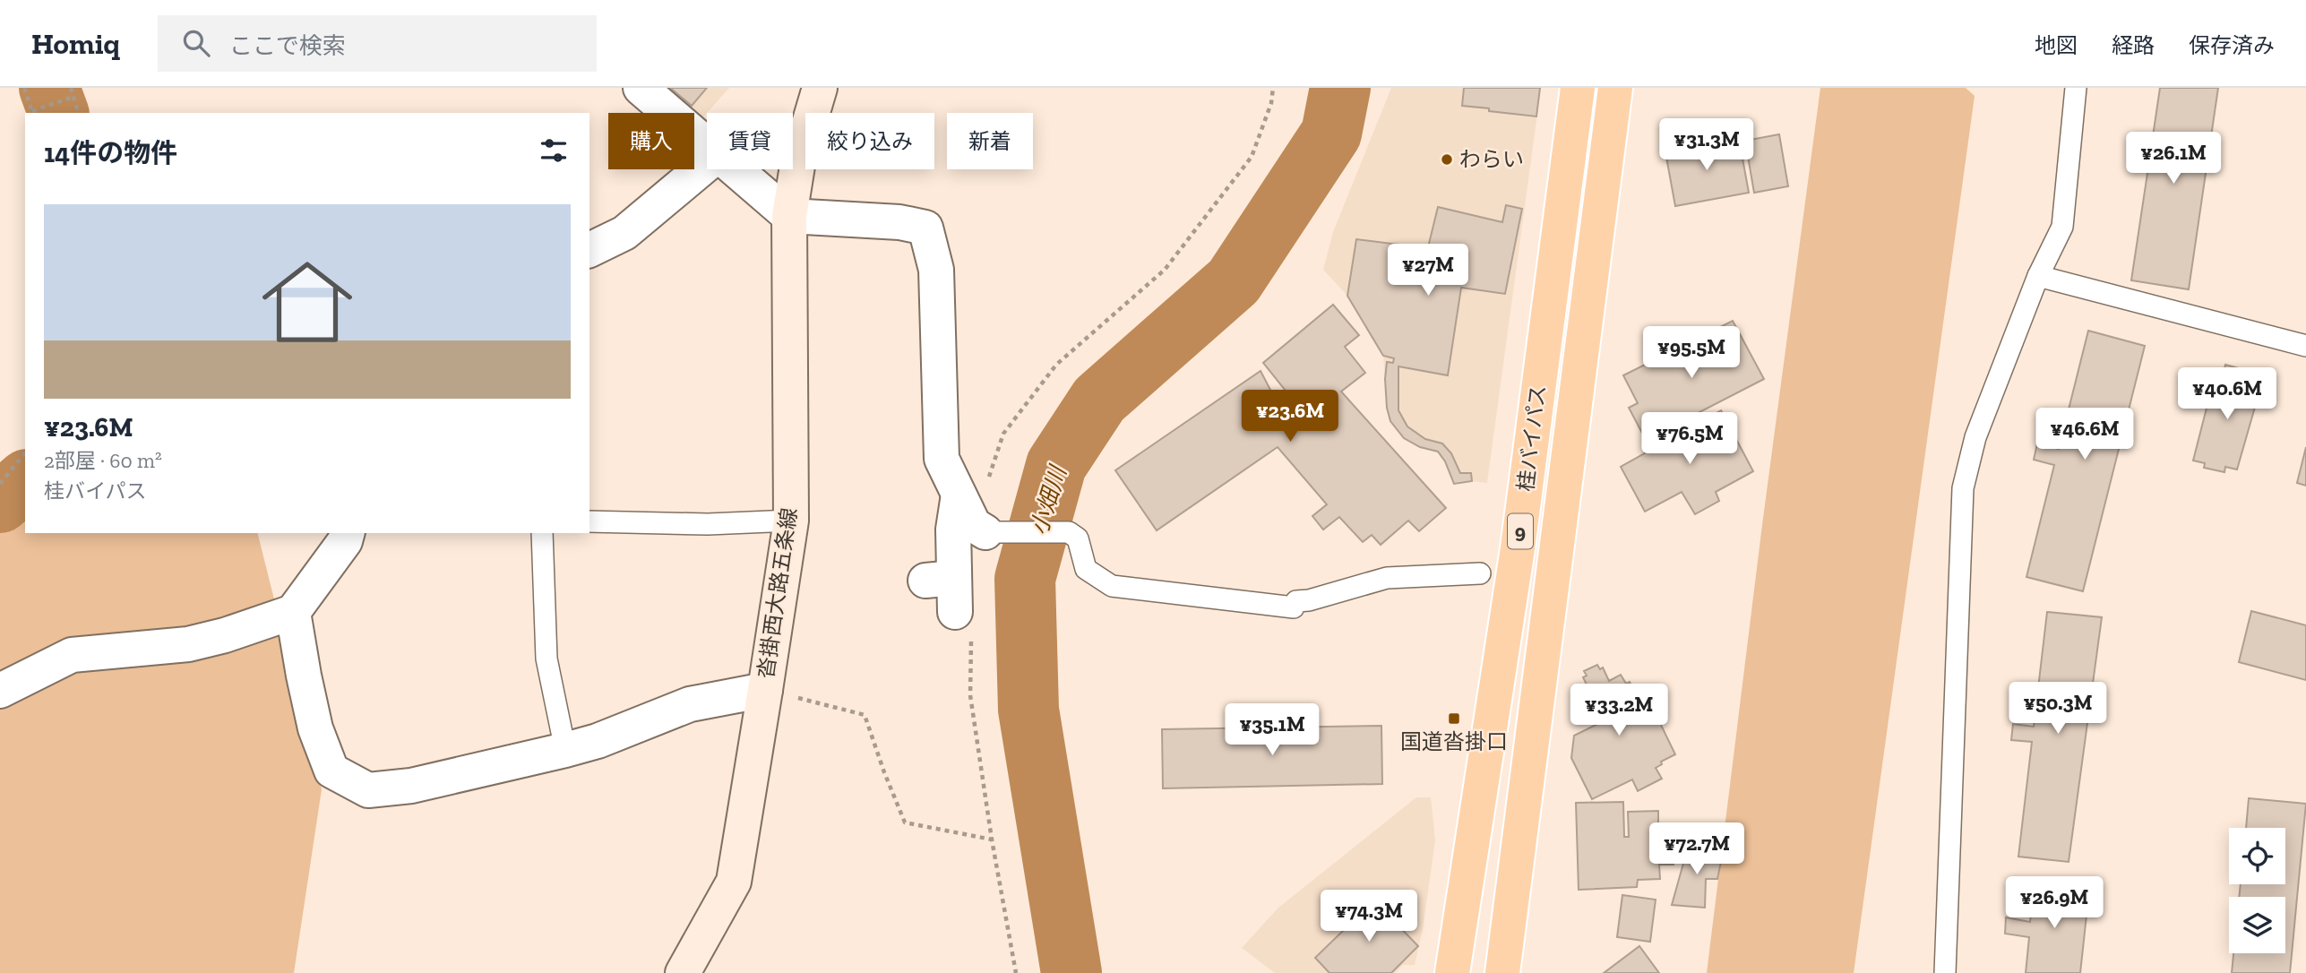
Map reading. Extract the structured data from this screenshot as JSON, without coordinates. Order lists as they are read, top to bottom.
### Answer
{
  "streets": {
    "highway": ["桂バイパス", "9"],
    "main road": ["沓掛西大路五条線"]
  },
  "water": ["小畑川"],
  "places": {
    "other": ["わらい"],
    "transit": ["国道沓掛口"]
  },
  "page": {
    "header": "Homiq",
    "search": "ここで検索",
    "nav": ["地図", "経路", "保存済み"],
    "chip": [
      "購入",
      "賃貸",
      "絞り込み",
      "新着"
    ],
    "heading": "14件の物件",
    "price": [
      "¥31.3M",
      "¥26.1M",
      "¥27M",
      "¥95.5M",
      "¥40.6M",
      "¥23.6M",
      "¥46.6M",
      "¥76.5M",
      "¥50.3M",
      "¥33.2M",
      "¥35.1M",
      "¥72.7M",
      "¥26.9M",
      "¥74.3M"
    ],
    "list": [
      {
        "name": "¥23.6M",
        "note": "2部屋 · 60 m² · 桂バイパス"
      }
    ]
  }
}
